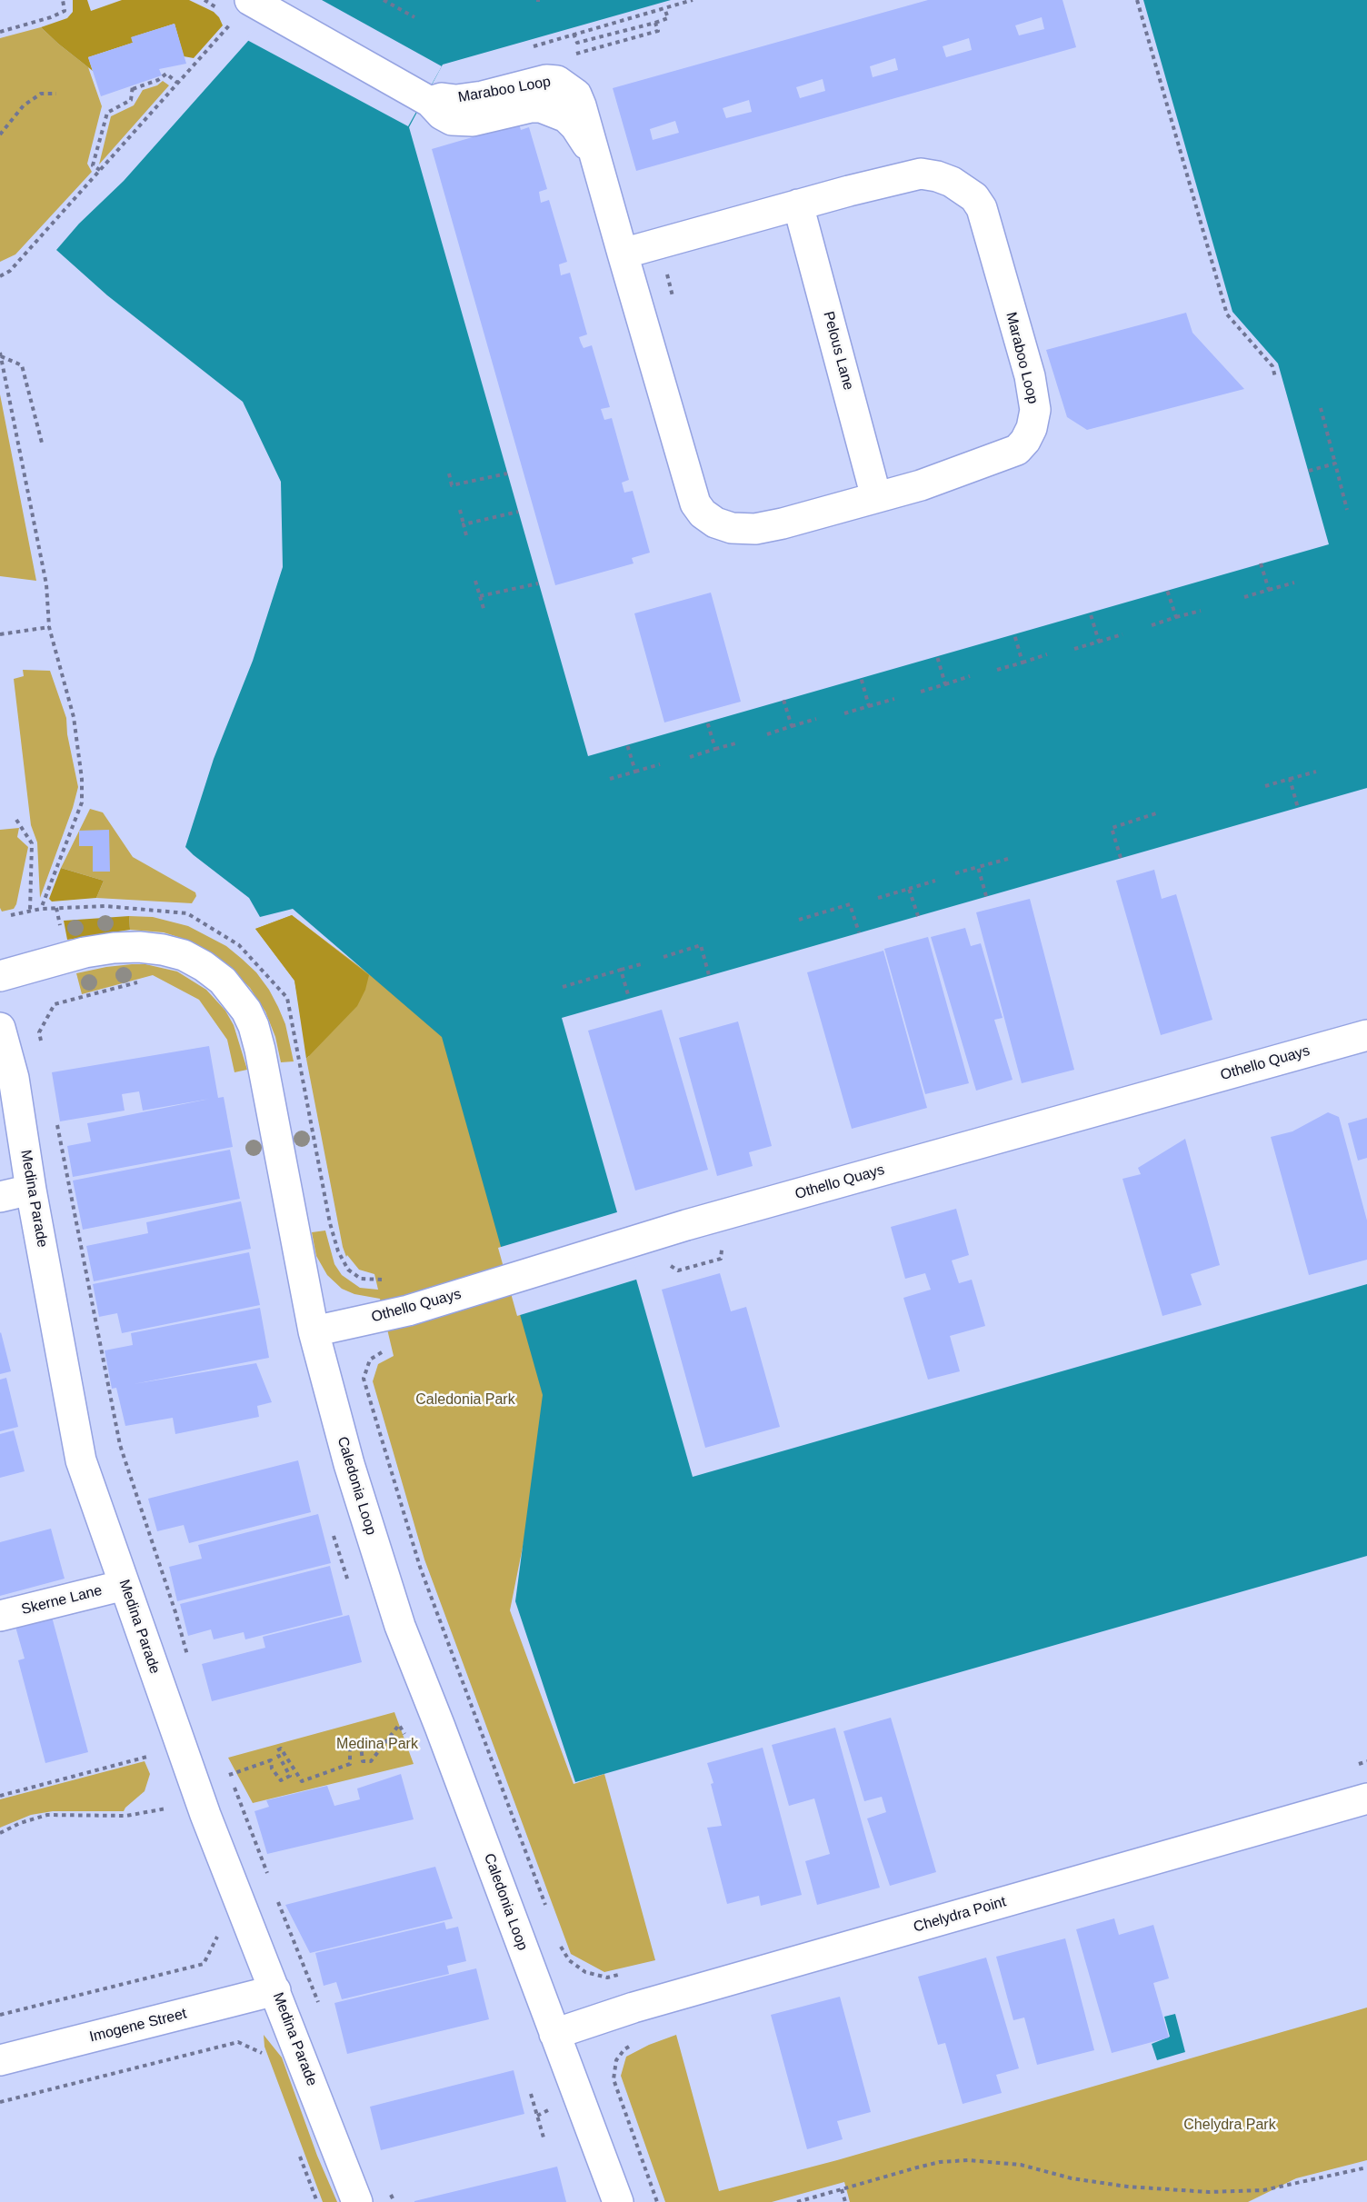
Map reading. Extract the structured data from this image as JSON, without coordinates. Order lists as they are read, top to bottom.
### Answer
{
  "streets": {
    "street": [
      "Maraboo Loop",
      "Pelous Lane",
      "Othello Quays",
      "Medina Parade",
      "Caledonia Loop",
      "Skerne Lane",
      "Chelydra Point",
      "Imogene Street"
    ]
  },
  "crossings": [
    ["Maraboo Loop", "Pelous Lane"],
    ["Othello Quays", "Caledonia Loop"],
    ["Medina Parade", "Skerne Lane"],
    ["Medina Parade", "Imogene Street"],
    ["Caledonia Loop", "Chelydra Point"]
  ],
  "parks": ["Caledonia Park", "Medina Park", "Chelydra Park"]
}
